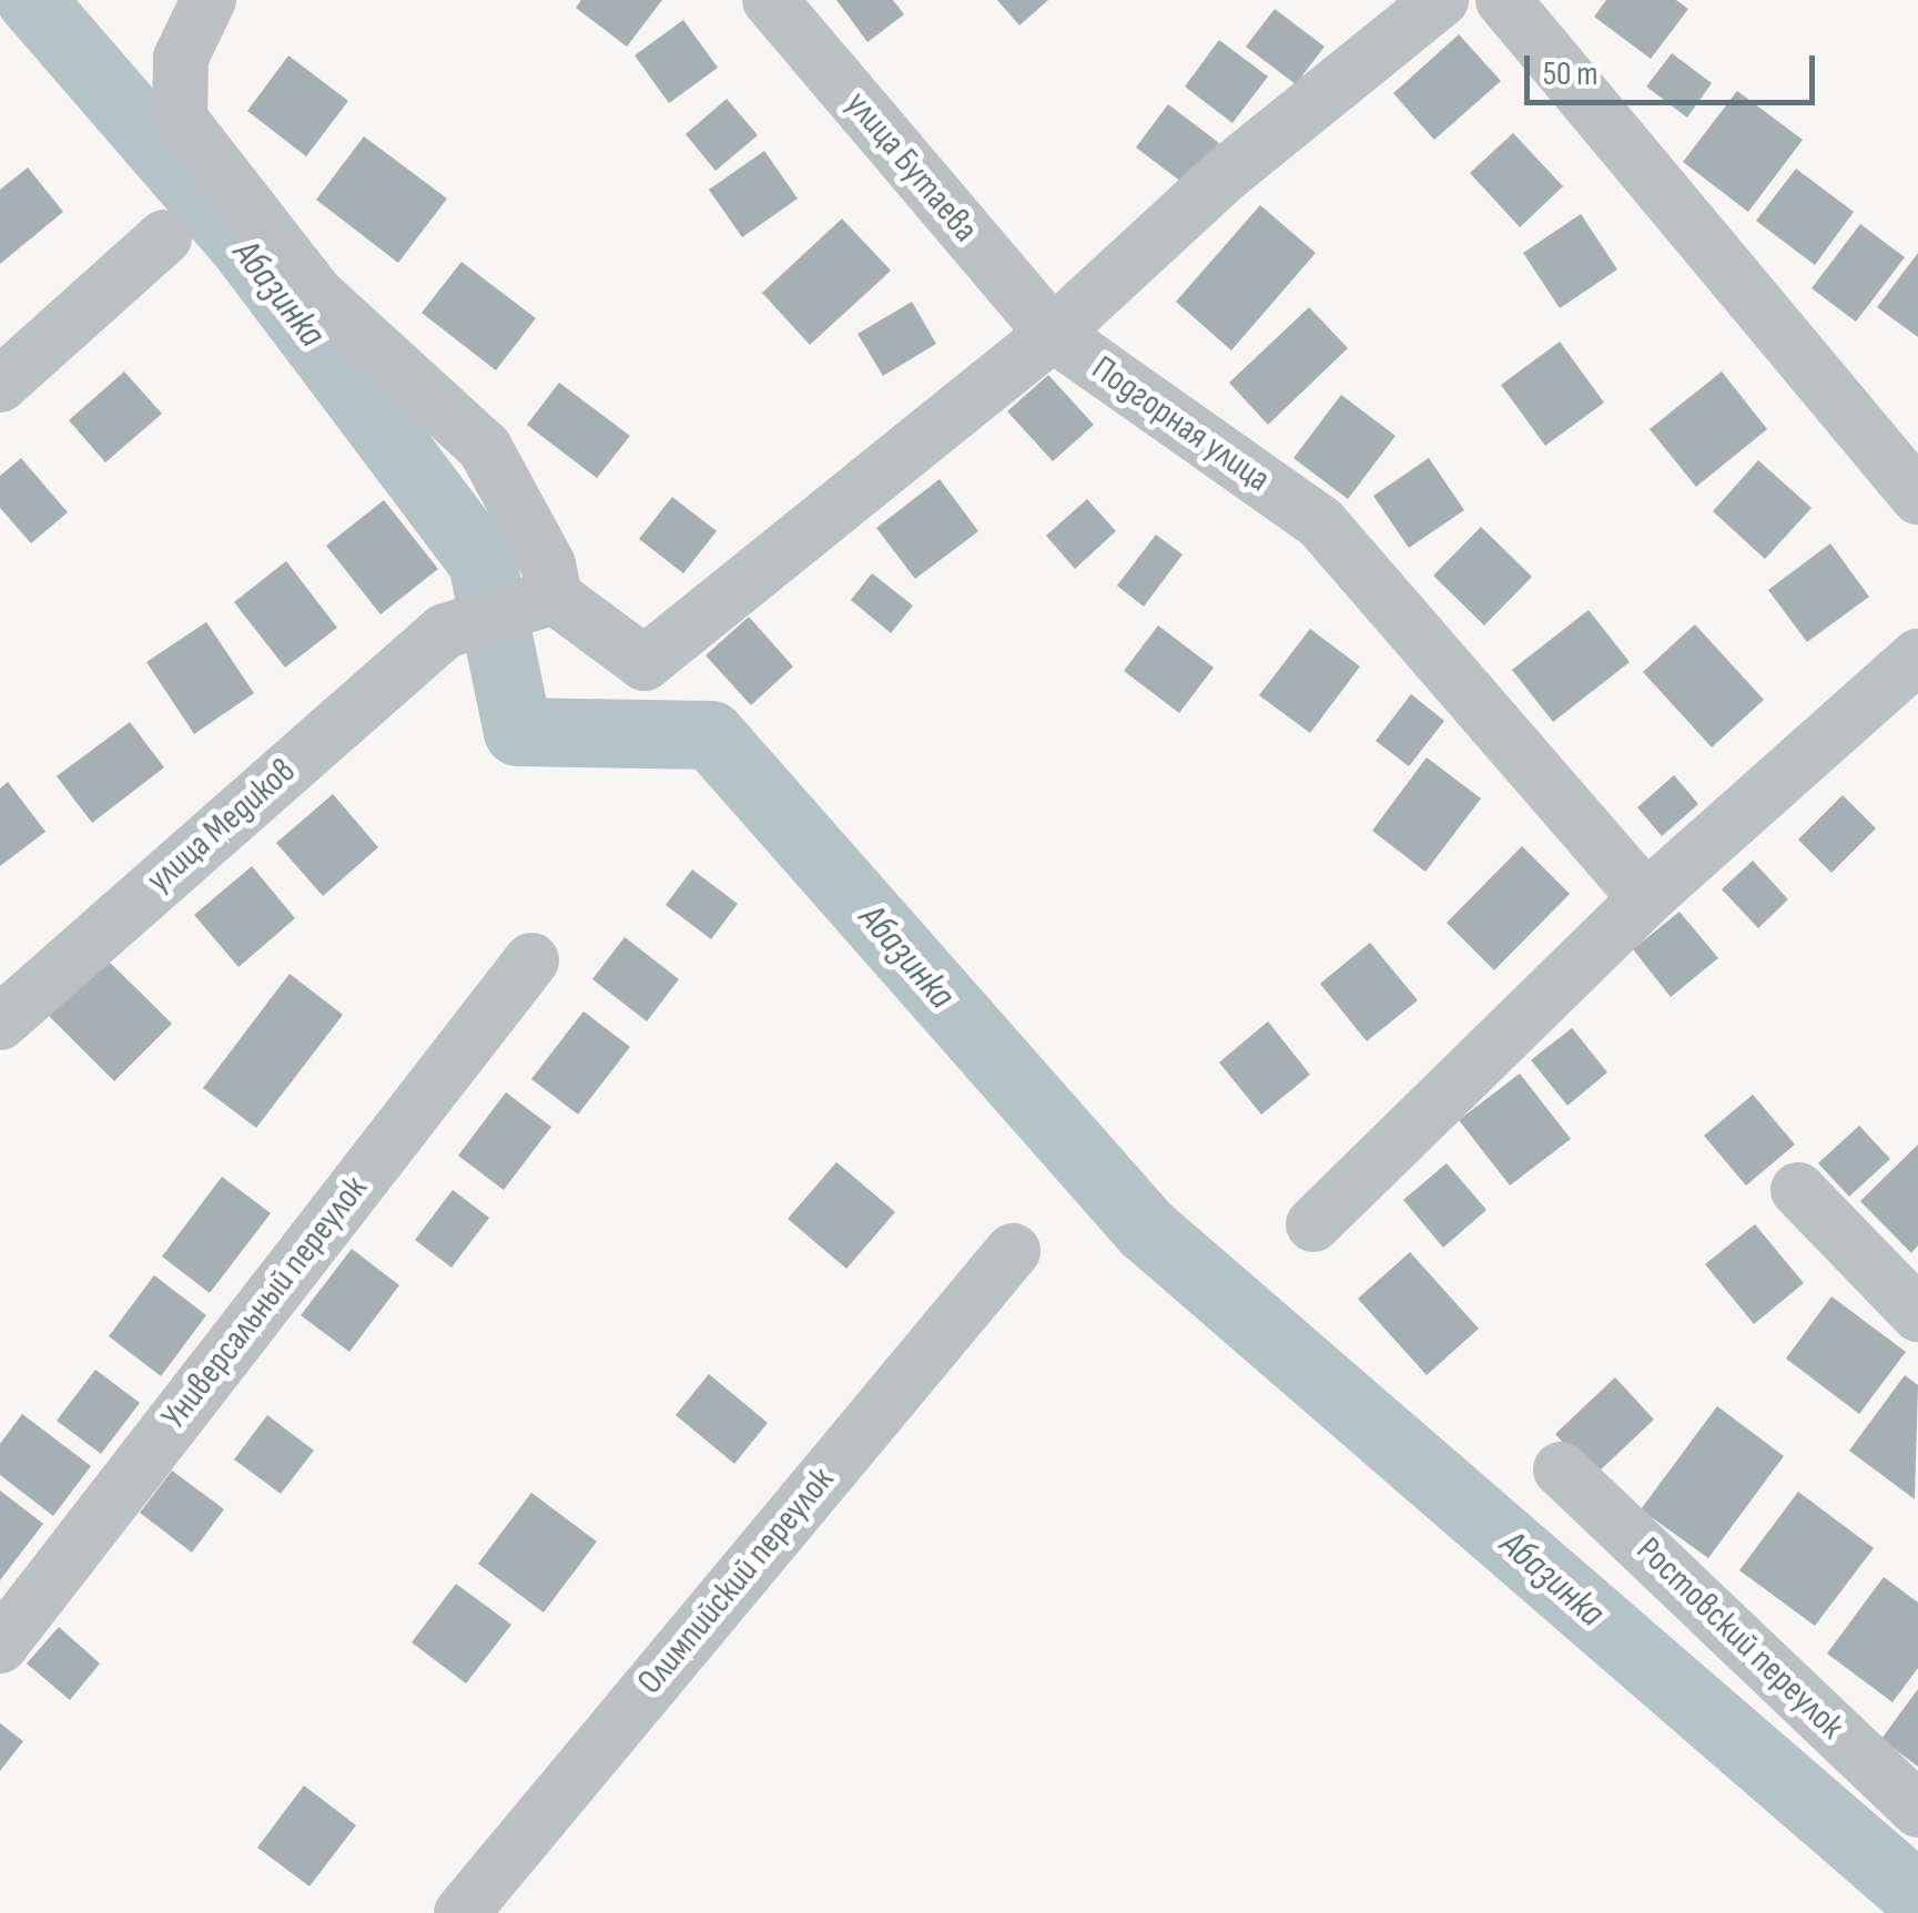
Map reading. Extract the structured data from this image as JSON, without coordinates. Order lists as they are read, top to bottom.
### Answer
{
  "streets": {
    "street": [
      "улица Бутаева",
      "Подгорная улица",
      "улица Медиков",
      "Универсальный переулок",
      "Олимпийский переулок",
      "Ростовский переулок"
    ]
  },
  "crossings": [
    ["улица Бутаева", "Подгорная улица"]
  ],
  "water": ["Абазинка"],
  "scale_bar": "50 m"
}
